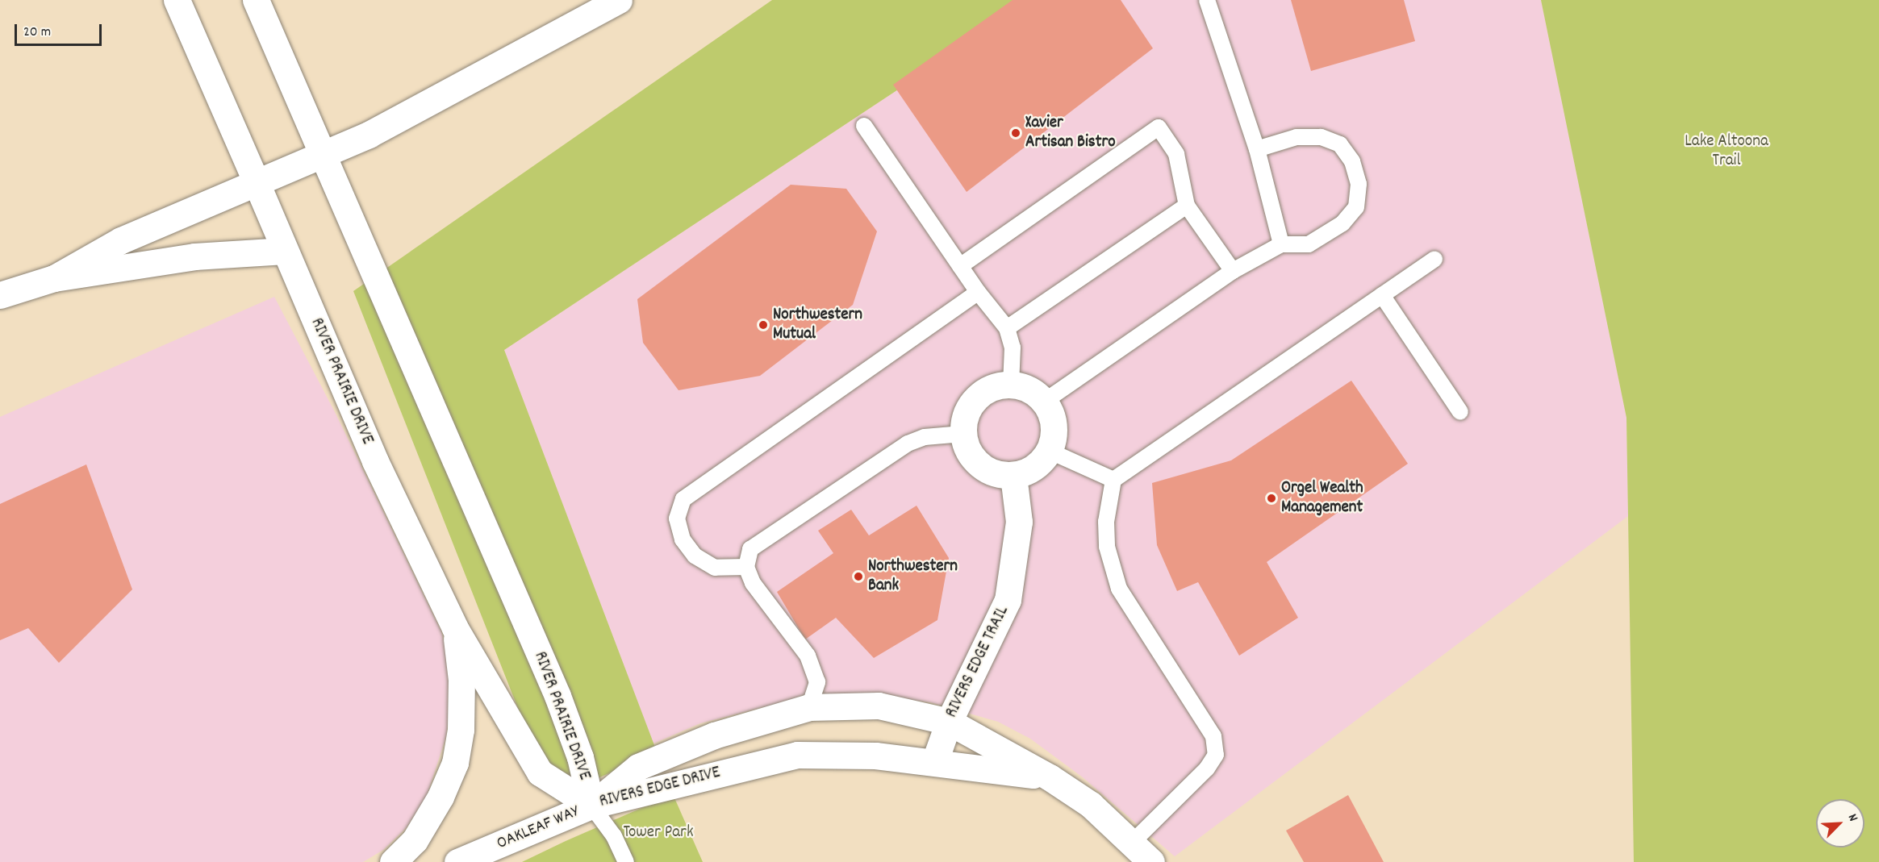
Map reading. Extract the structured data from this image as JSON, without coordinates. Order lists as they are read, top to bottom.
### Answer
{
  "streets": {
    "main road": [
      "RIVER PRAIRIE DRIVE",
      "RIVERS EDGE TRAIL",
      "RIVERS EDGE DRIVE",
      "OAKLEAF WAY"
    ]
  },
  "crossings": [
    ["RIVER PRAIRIE DRIVE", "RIVERS EDGE DRIVE"],
    ["RIVER PRAIRIE DRIVE", "OAKLEAF WAY"],
    ["RIVERS EDGE TRAIL", "RIVERS EDGE DRIVE"],
    ["RIVERS EDGE DRIVE", "OAKLEAF WAY"]
  ],
  "parks": ["Lake Altoona Trail", "Tower Park"],
  "places": [
    "Xavier Artisan Bistro",
    "Northwestern Mutual",
    "Orgel Wealth Management",
    "Northwestern Bank"
  ],
  "scale_bar": "20 m",
  "north": "top right"
}
